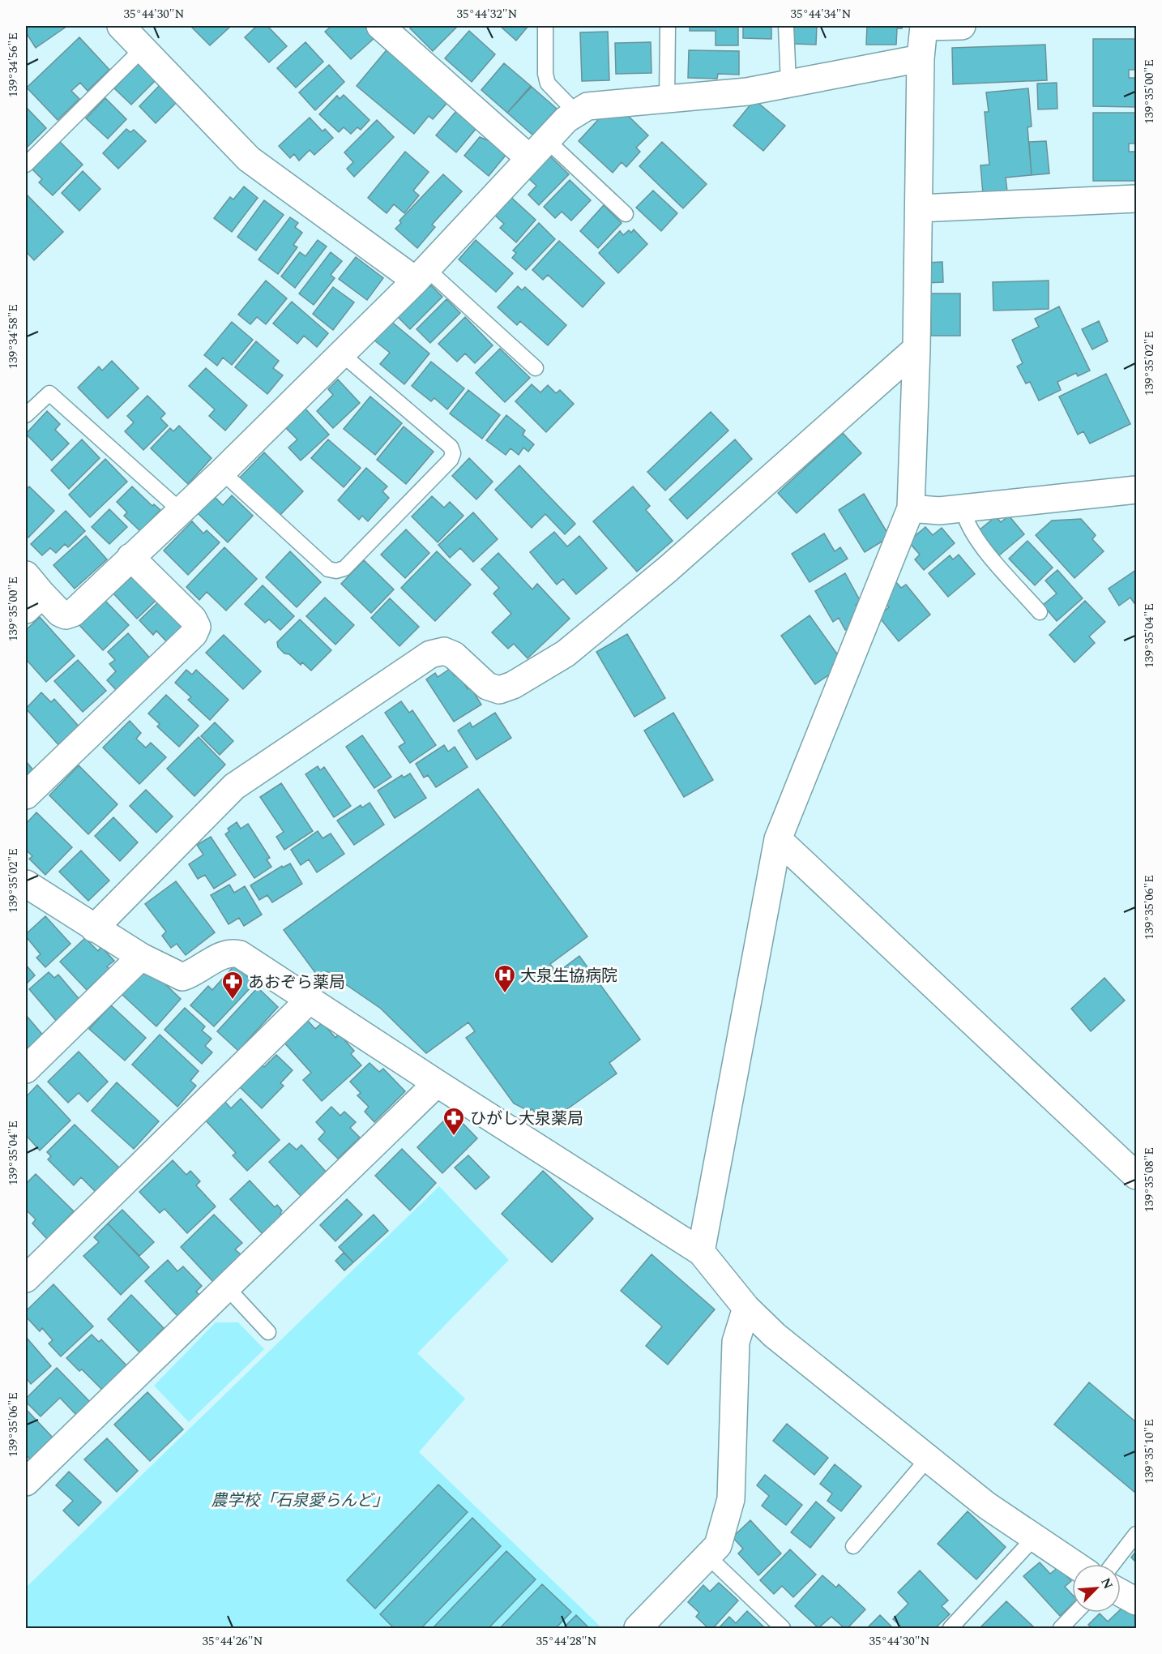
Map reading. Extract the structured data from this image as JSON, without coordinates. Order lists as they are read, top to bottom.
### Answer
{
  "parks": ["農学校「石泉愛らんど」"],
  "places": {
    "hospital": ["大泉生協病院"],
    "pharmacy": ["あおぞら薬局", "ひがし大泉薬局"]
  },
  "north": "top right",
  "coordinates": [
    "35°44'30\"N",
    "35°44'32\"N",
    "35°44'34\"N",
    "139°34'56\"E",
    "139°35'00\"E",
    "139°34'58\"E",
    "139°35'02\"E",
    "139°35'04\"E",
    "139°35'06\"E",
    "139°35'08\"E",
    "139°35'10\"E",
    "35°44'26\"N",
    "35°44'28\"N"
  ]
}
